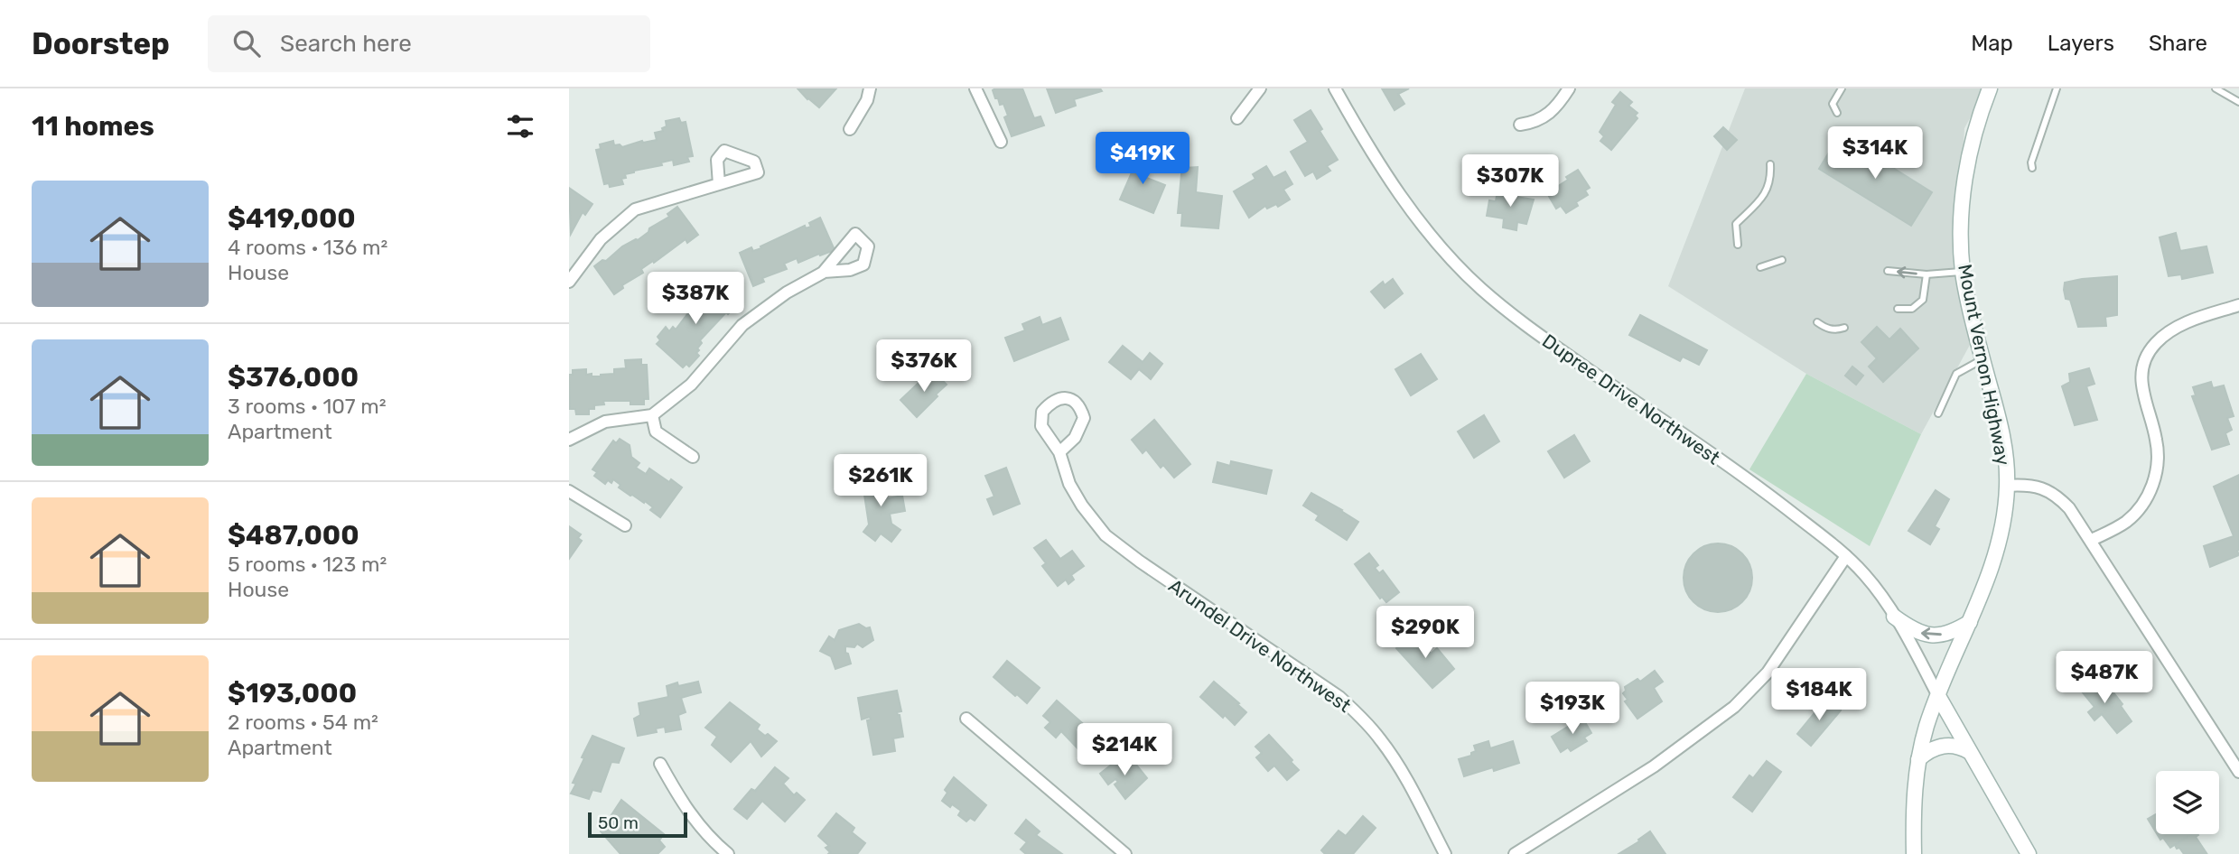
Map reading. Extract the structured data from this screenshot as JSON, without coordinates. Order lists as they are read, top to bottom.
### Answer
{
  "streets": {
    "street": ["Mount Vernon Highway", "Dupree Drive Northwest", "Arundel Drive Northwest"]
  },
  "scale_bar": "50 m",
  "page": {
    "header": "Doorstep",
    "search": "Search here",
    "nav": ["Map", "Layers", "Share"],
    "heading": "11 homes",
    "price": [
      "$314K",
      "$419K",
      "$307K",
      "$387K",
      "$376K",
      "$261K",
      "$290K",
      "$487K",
      "$184K",
      "$193K",
      "$214K"
    ],
    "list": [
      {
        "name": "$419,000",
        "note": "4 rooms · 136 m² · House"
      },
      {
        "name": "$376,000",
        "note": "3 rooms · 107 m² · Apartment"
      },
      {
        "name": "$487,000",
        "note": "5 rooms · 123 m² · House"
      },
      {
        "name": "$193,000",
        "note": "2 rooms · 54 m² · Apartment"
      }
    ],
    "scale": "50 m"
  }
}
